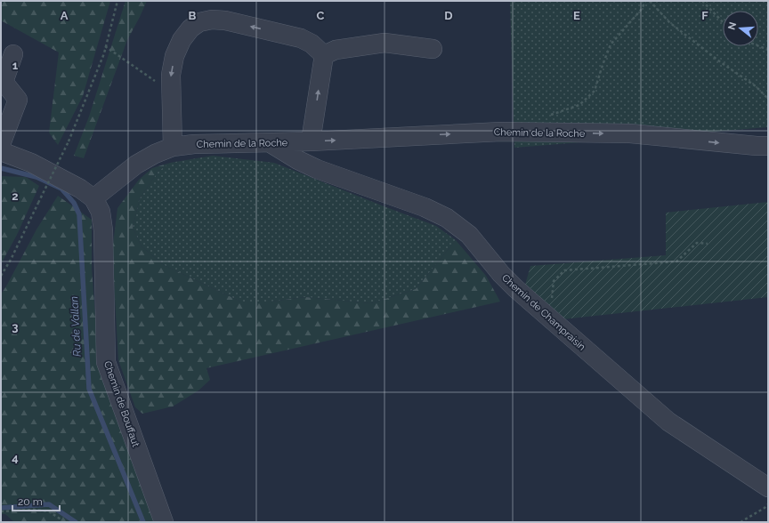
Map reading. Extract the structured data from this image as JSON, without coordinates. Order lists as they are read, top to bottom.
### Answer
{
  "streets": {
    "street": ["Chemin de la Roche", "Chemin de Champraisin", "Chemin de Bouffaut"]
  },
  "crossings": [
    ["Chemin de la Roche", "Chemin de Champraisin"],
    ["Chemin de la Roche", "Chemin de Bouffaut"]
  ],
  "one_way": ["Chemin de la Roche"],
  "water": ["Ru de Vallan"],
  "scale_bar": "20 m",
  "north": "left",
  "grid": {
    "columns": [
      "A",
      "B",
      "C",
      "D",
      "E",
      "F"
    ],
    "rows": [
      "1",
      "2",
      "3",
      "4"
    ]
  }
}
